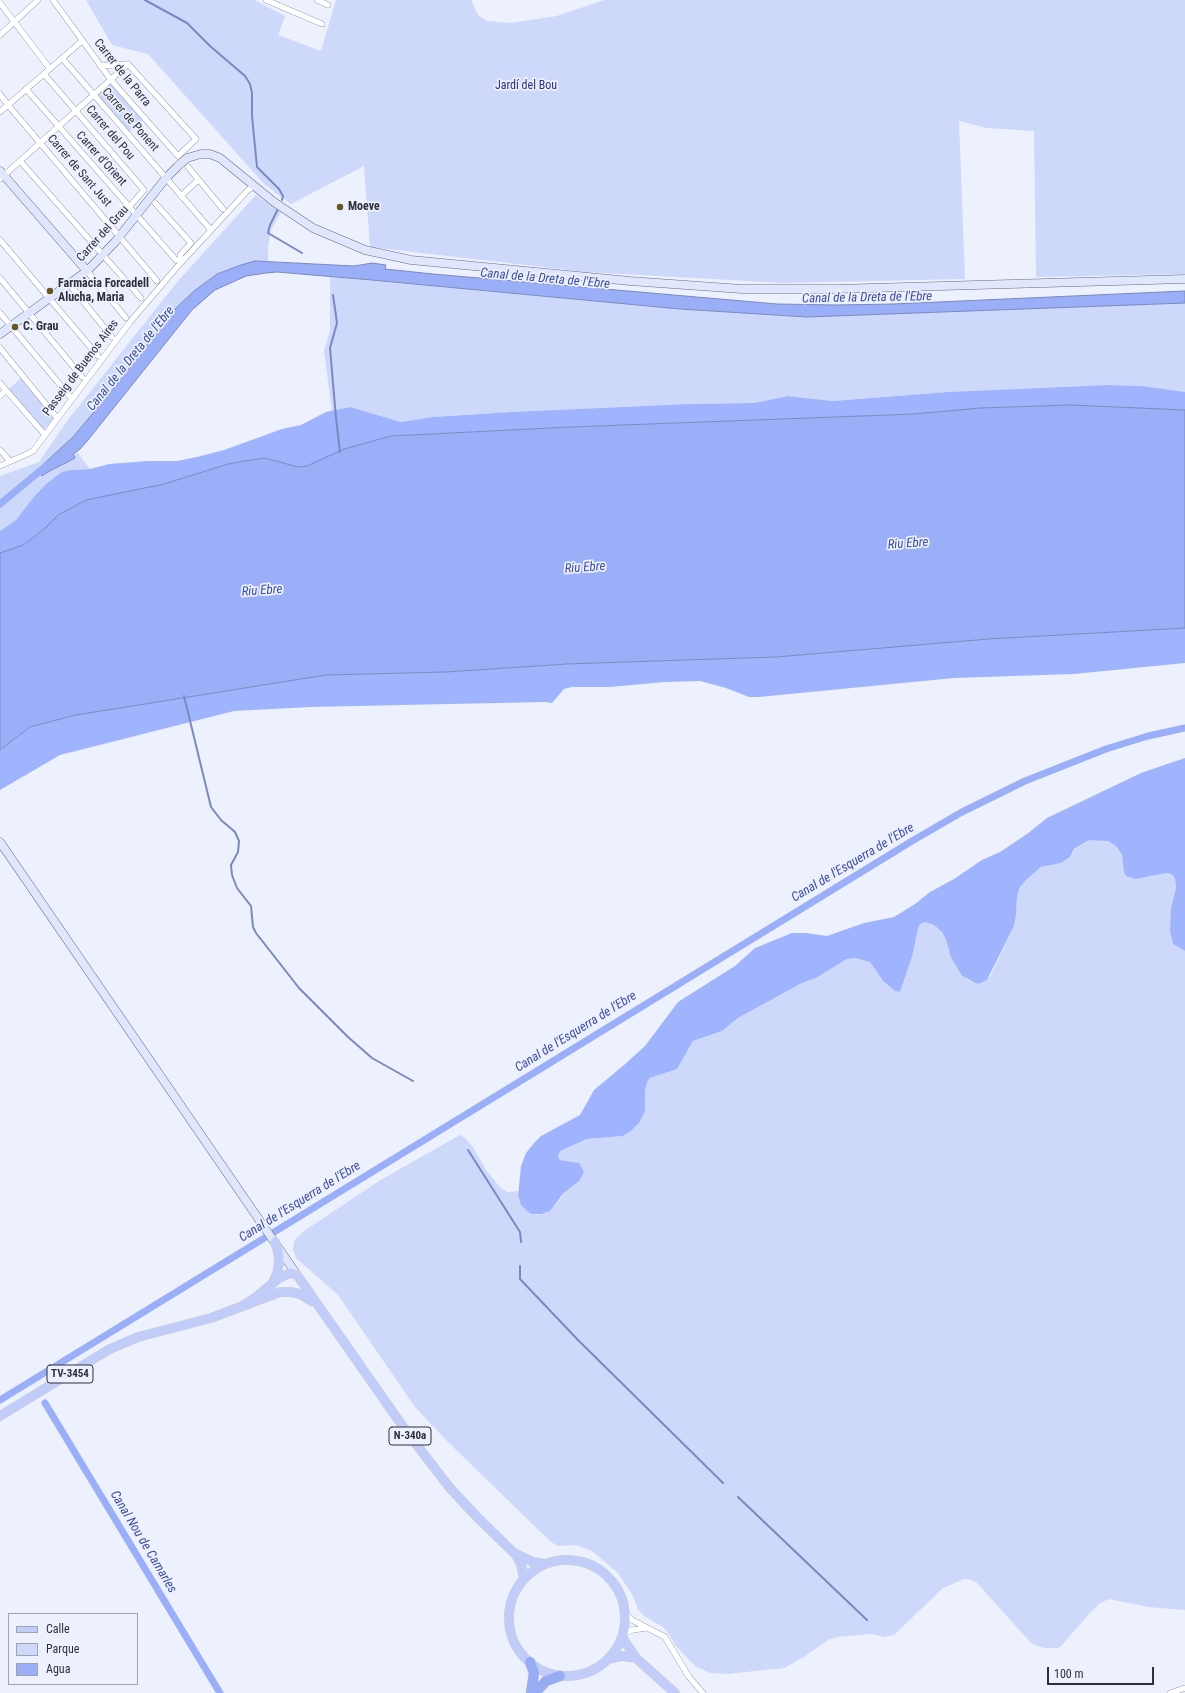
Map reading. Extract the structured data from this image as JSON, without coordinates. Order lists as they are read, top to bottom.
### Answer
{
  "streets": {
    "main road": ["TV-3454", "N-340a"],
    "street": [
      "Carrer de la Parra",
      "Carrer de Ponent",
      "Carrer del Pou",
      "Carrer d'Orient",
      "Carrer de Sant Just",
      "Carrer del Grau",
      "Passeig de Buenos Aires"
    ]
  },
  "crossings": [
    ["Carrer de Ponent", "Carrer del Grau"],
    ["Carrer de Ponent", "Passeig de Buenos Aires"],
    ["Carrer del Pou", "Carrer d'Orient"],
    ["Carrer d'Orient", "Carrer del Grau"],
    ["Carrer d'Orient", "Passeig de Buenos Aires"],
    ["Carrer de Sant Just", "Carrer del Grau"],
    ["Carrer del Grau", "Passeig de Buenos Aires"],
    ["TV-3454", "N-340a"]
  ],
  "water": [
    "Canal de la Dreta de l'Ebre",
    "Riu Ebre",
    "Canal de l'Esquerra de l'Ebre",
    "Canal Nou de Camarles"
  ],
  "parks": ["Jardí del Bou"],
  "places": ["Moeve", "Farmàcia Forcadell Alucha, Maria", "C. Grau"],
  "legend": ["Calle", "Parque", "Agua"],
  "scale_bar": "100 m"
}
